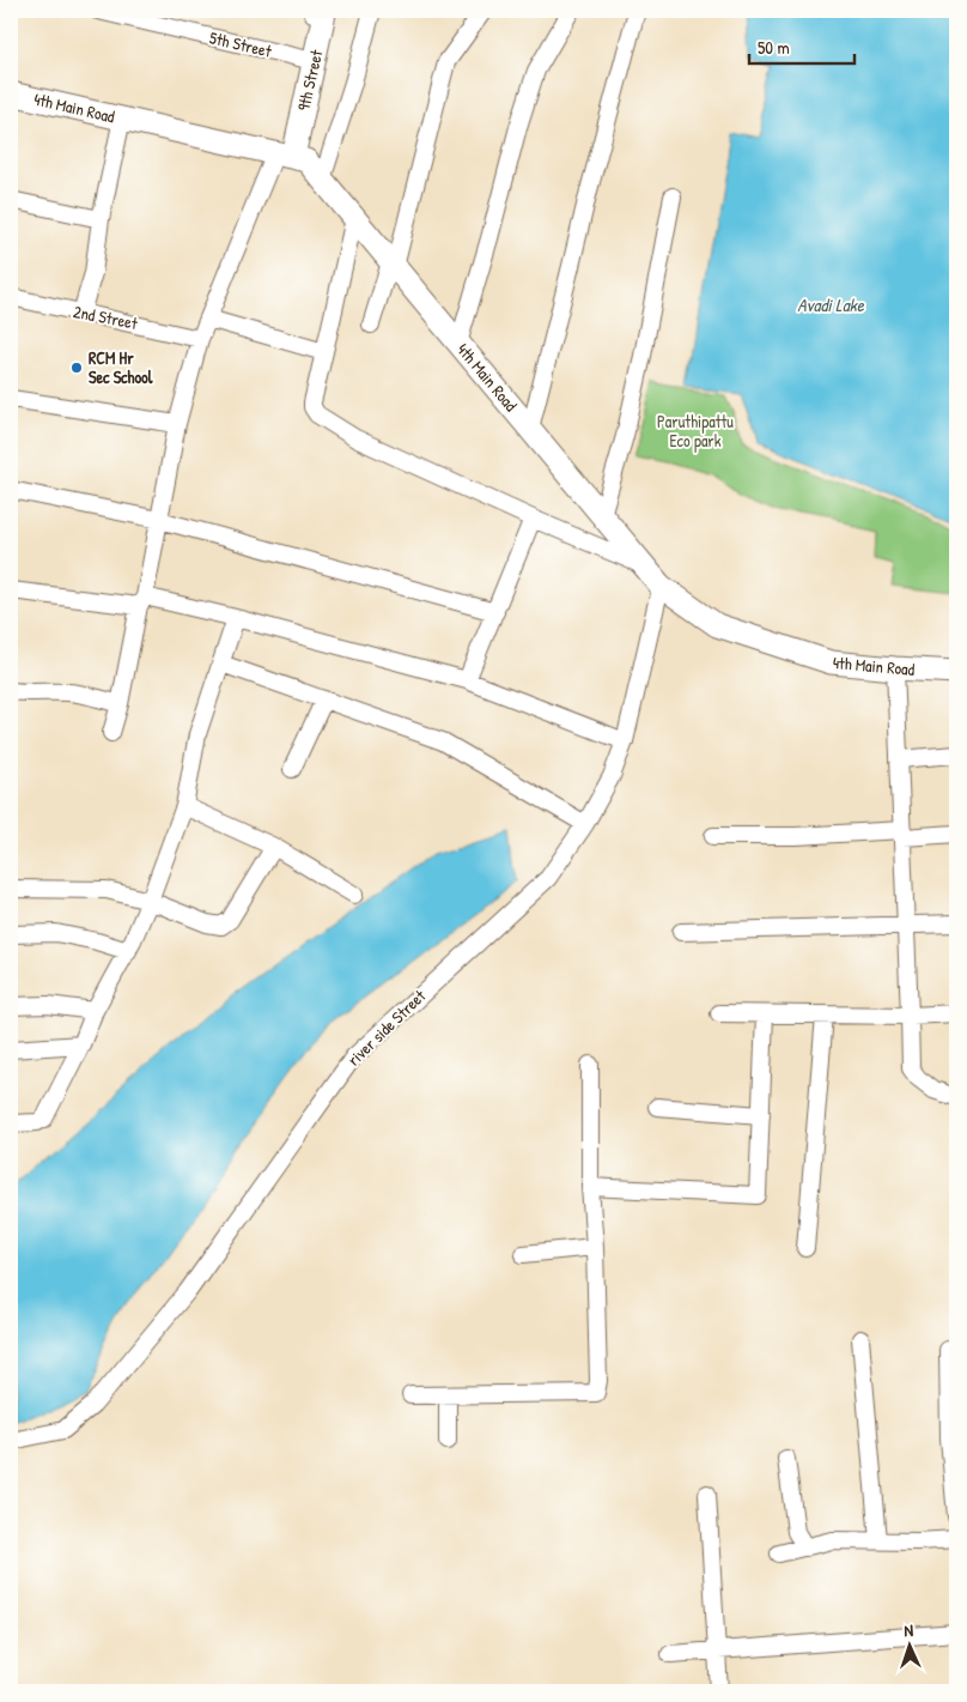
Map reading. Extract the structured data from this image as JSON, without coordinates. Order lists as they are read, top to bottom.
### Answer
{
  "streets": {
    "main road": ["9th Street", "4th Main Road"],
    "street": ["5th Street", "2nd Street", "river side Street"]
  },
  "crossings": [
    ["5th Street", "9th Street"],
    ["9th Street", "4th Main Road"],
    ["4th Main Road", "river side Street"]
  ],
  "water": ["Avadi Lake"],
  "parks": ["Paruthipattu Eco park"],
  "places": ["RCM Hr Sec School"],
  "scale_bar": "50 m",
  "north": "top"
}
